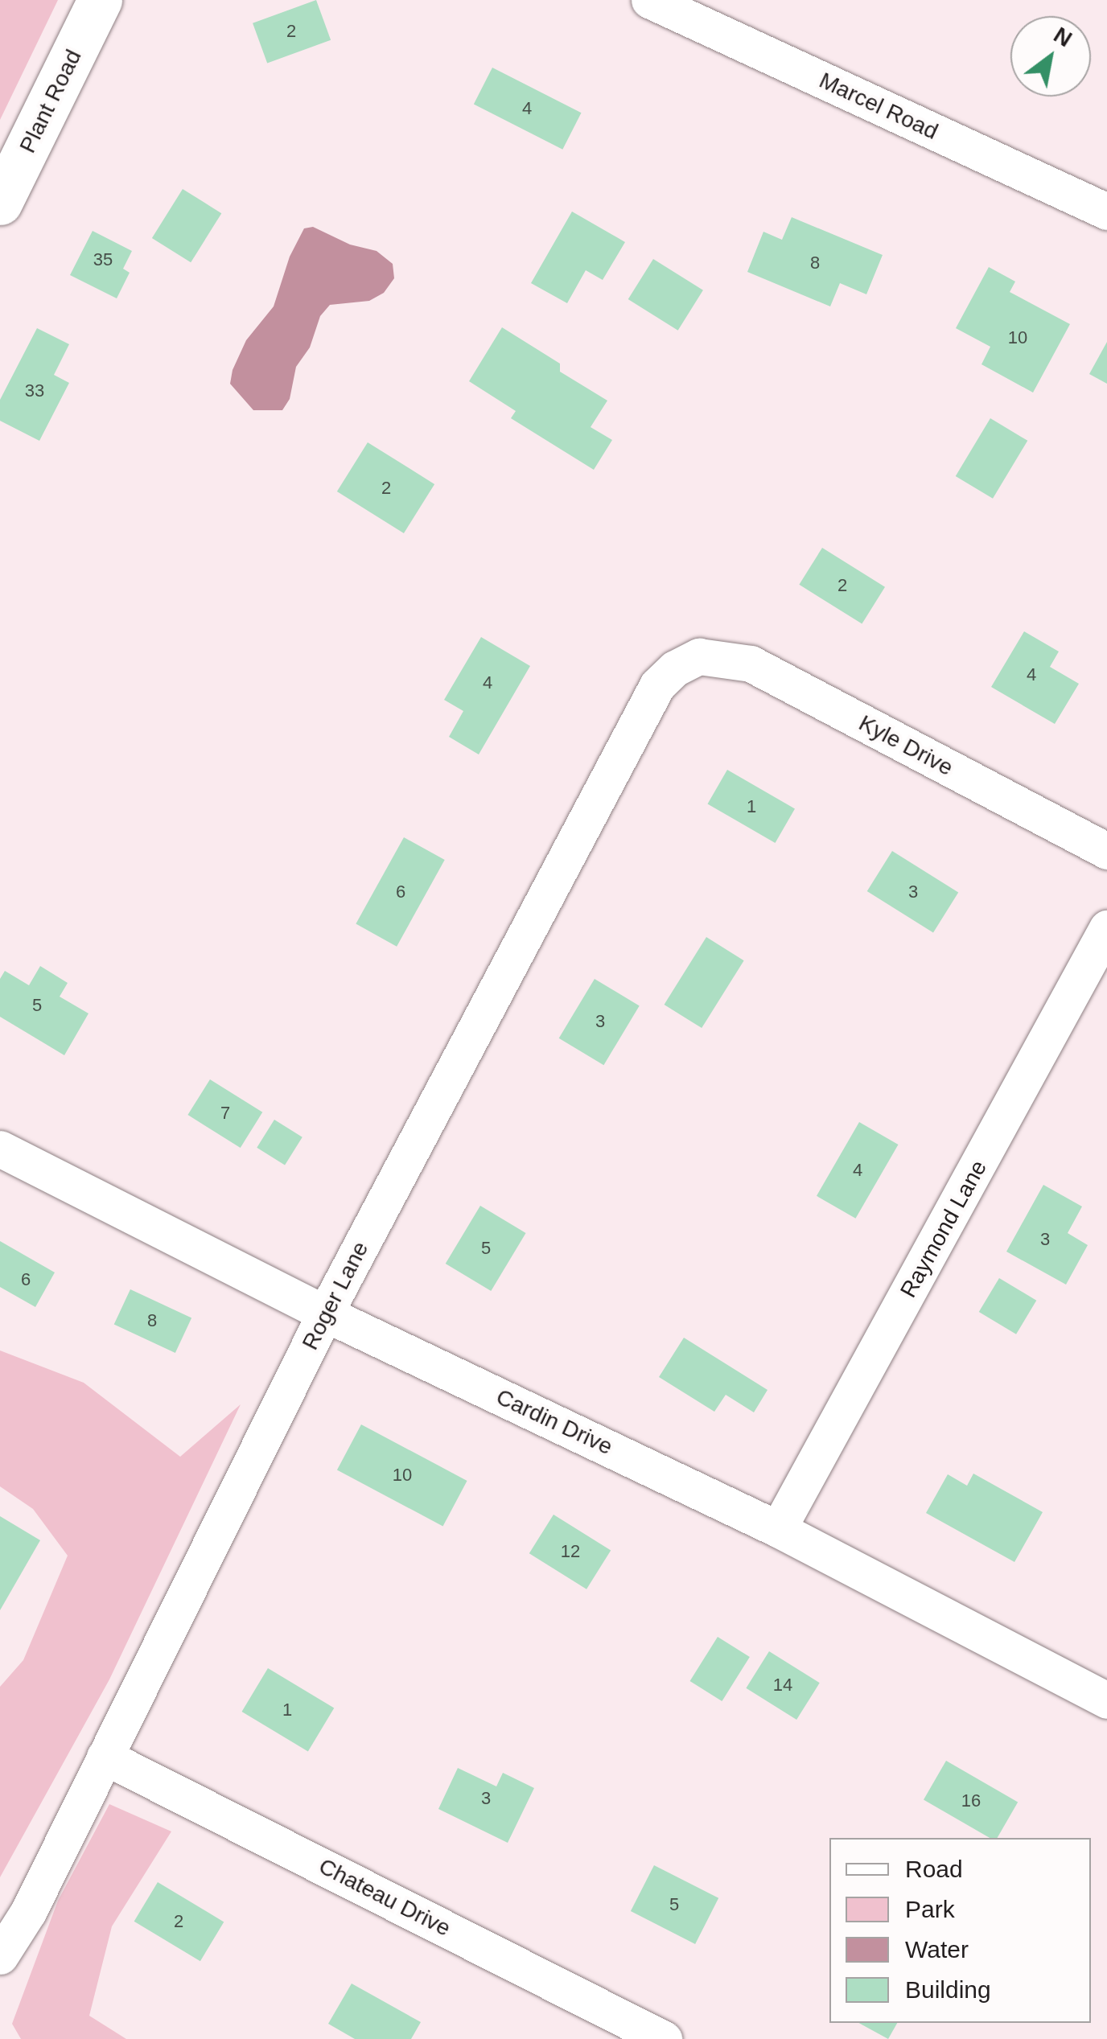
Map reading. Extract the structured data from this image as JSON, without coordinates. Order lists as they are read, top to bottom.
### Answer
{
  "streets": {
    "street": [
      "Plant Road",
      "Marcel Road",
      "Kyle Drive",
      "Raymond Lane",
      "Roger Lane",
      "Cardin Drive",
      "Chateau Drive"
    ]
  },
  "crossings": [
    ["Kyle Drive", "Roger Lane"],
    ["Raymond Lane", "Cardin Drive"],
    ["Roger Lane", "Cardin Drive"],
    ["Roger Lane", "Chateau Drive"]
  ],
  "house_numbers": [
    "2",
    "4",
    "35",
    "8",
    "10",
    "33",
    "2",
    "2",
    "4",
    "4",
    "1",
    "6",
    "3",
    "5",
    "3",
    "7",
    "4",
    "3",
    "5",
    "6",
    "8",
    "10",
    "12",
    "14",
    "1",
    "3",
    "16",
    "5",
    "2"
  ],
  "legend": [
    "Road",
    "Park",
    "Water",
    "Building"
  ],
  "north": "top right"
}
